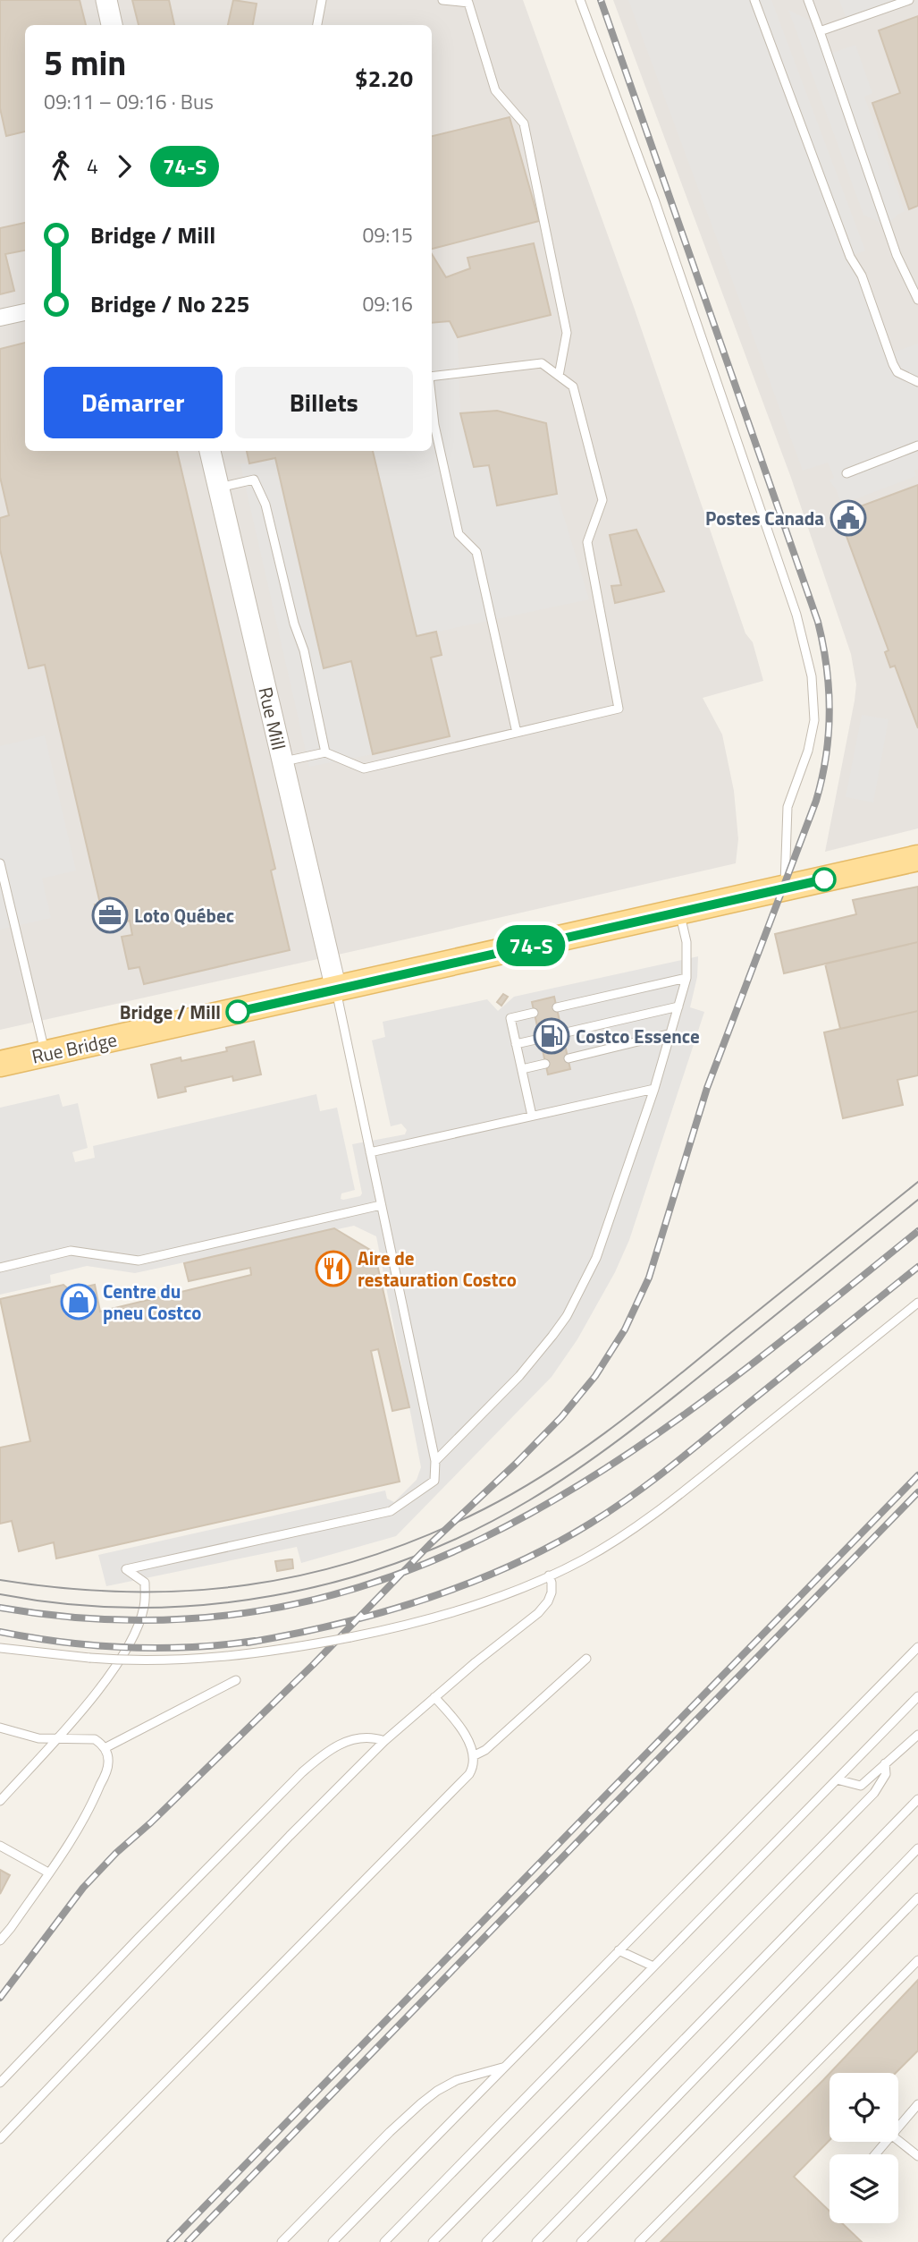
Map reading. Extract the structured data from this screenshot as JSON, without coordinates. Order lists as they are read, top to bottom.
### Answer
{
  "streets": {
    "main road": ["Rue Bridge"],
    "street": ["Rue Mill"]
  },
  "crossings": [
    ["Rue Mill", "Rue Bridge"]
  ],
  "places": {
    "public building": ["Postes Canada"],
    "office": ["Loto Québec"],
    "other": ["Bridge / Mill"],
    "fuel station": ["Costco Essence"],
    "restaurant": ["Aire de restauration Costco"],
    "shop": ["Centre du pneu Costco"]
  },
  "lines": ["bus line 74-S"],
  "page": {
    "on_map": "74-S",
    "heading": ["5 min", "09:11 – 09:16 · Bus", "$2.20"],
    "legs": ["4", "74-S"],
    "list": [
      {
        "name": "Bridge / Mill",
        "value": "09:15"
      },
      {
        "name": "Bridge / No 225",
        "value": "09:16"
      }
    ],
    "buttons": ["Démarrer", "Billets"]
  }
}
